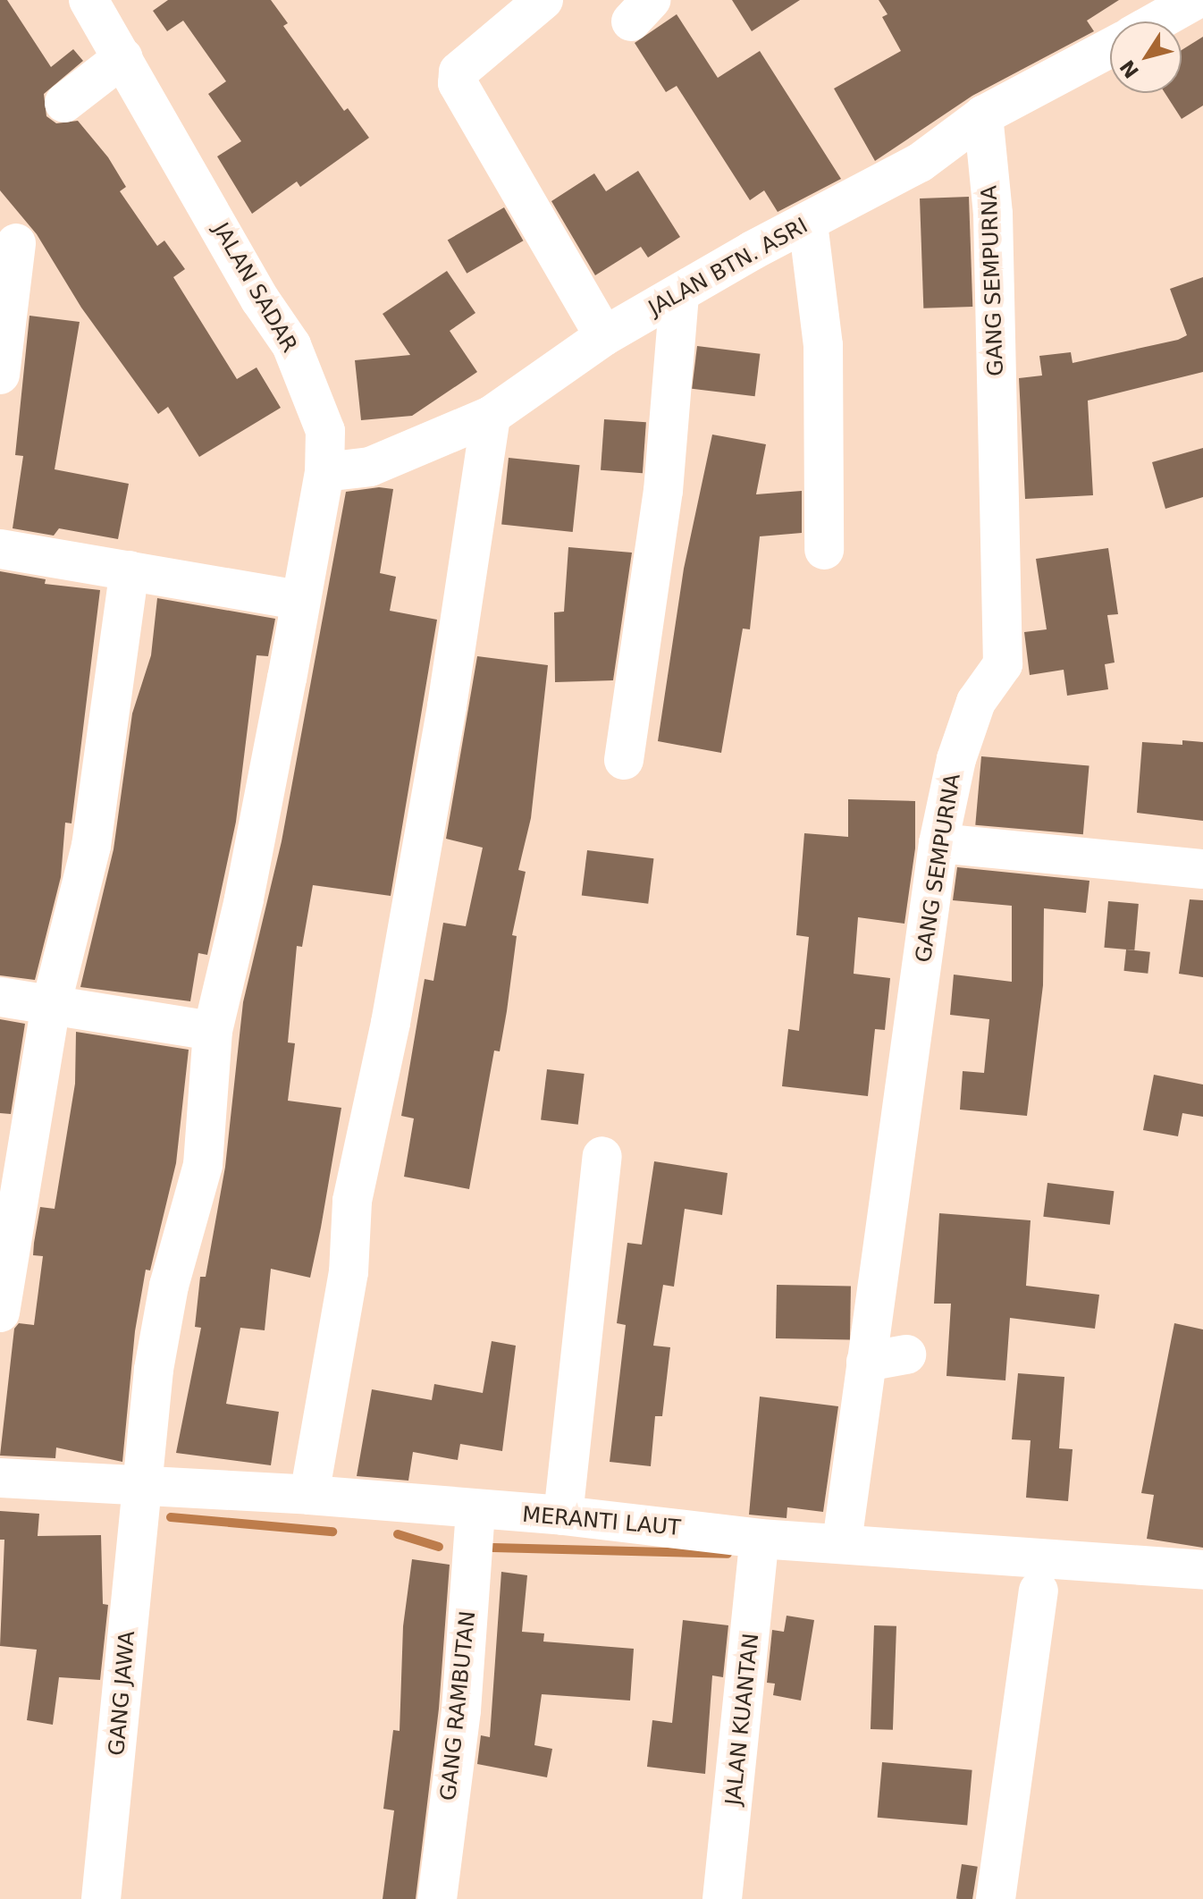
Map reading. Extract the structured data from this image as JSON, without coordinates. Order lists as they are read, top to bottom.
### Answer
{
  "streets": {
    "street": [
      "JALAN BTN. ASRI",
      "GANG SEMPURNA",
      "JALAN SADAR",
      "MERANTI LAUT",
      "GANG JAWA",
      "GANG RAMBUTAN",
      "JALAN KUANTAN"
    ]
  },
  "crossings": [
    ["JALAN BTN. ASRI", "GANG SEMPURNA"],
    ["JALAN BTN. ASRI", "JALAN SADAR"],
    ["GANG SEMPURNA", "MERANTI LAUT"],
    ["JALAN SADAR", "GANG JAWA"],
    ["MERANTI LAUT", "GANG JAWA"],
    ["MERANTI LAUT", "GANG RAMBUTAN"],
    ["MERANTI LAUT", "JALAN KUANTAN"]
  ],
  "north": "bottom left"
}
